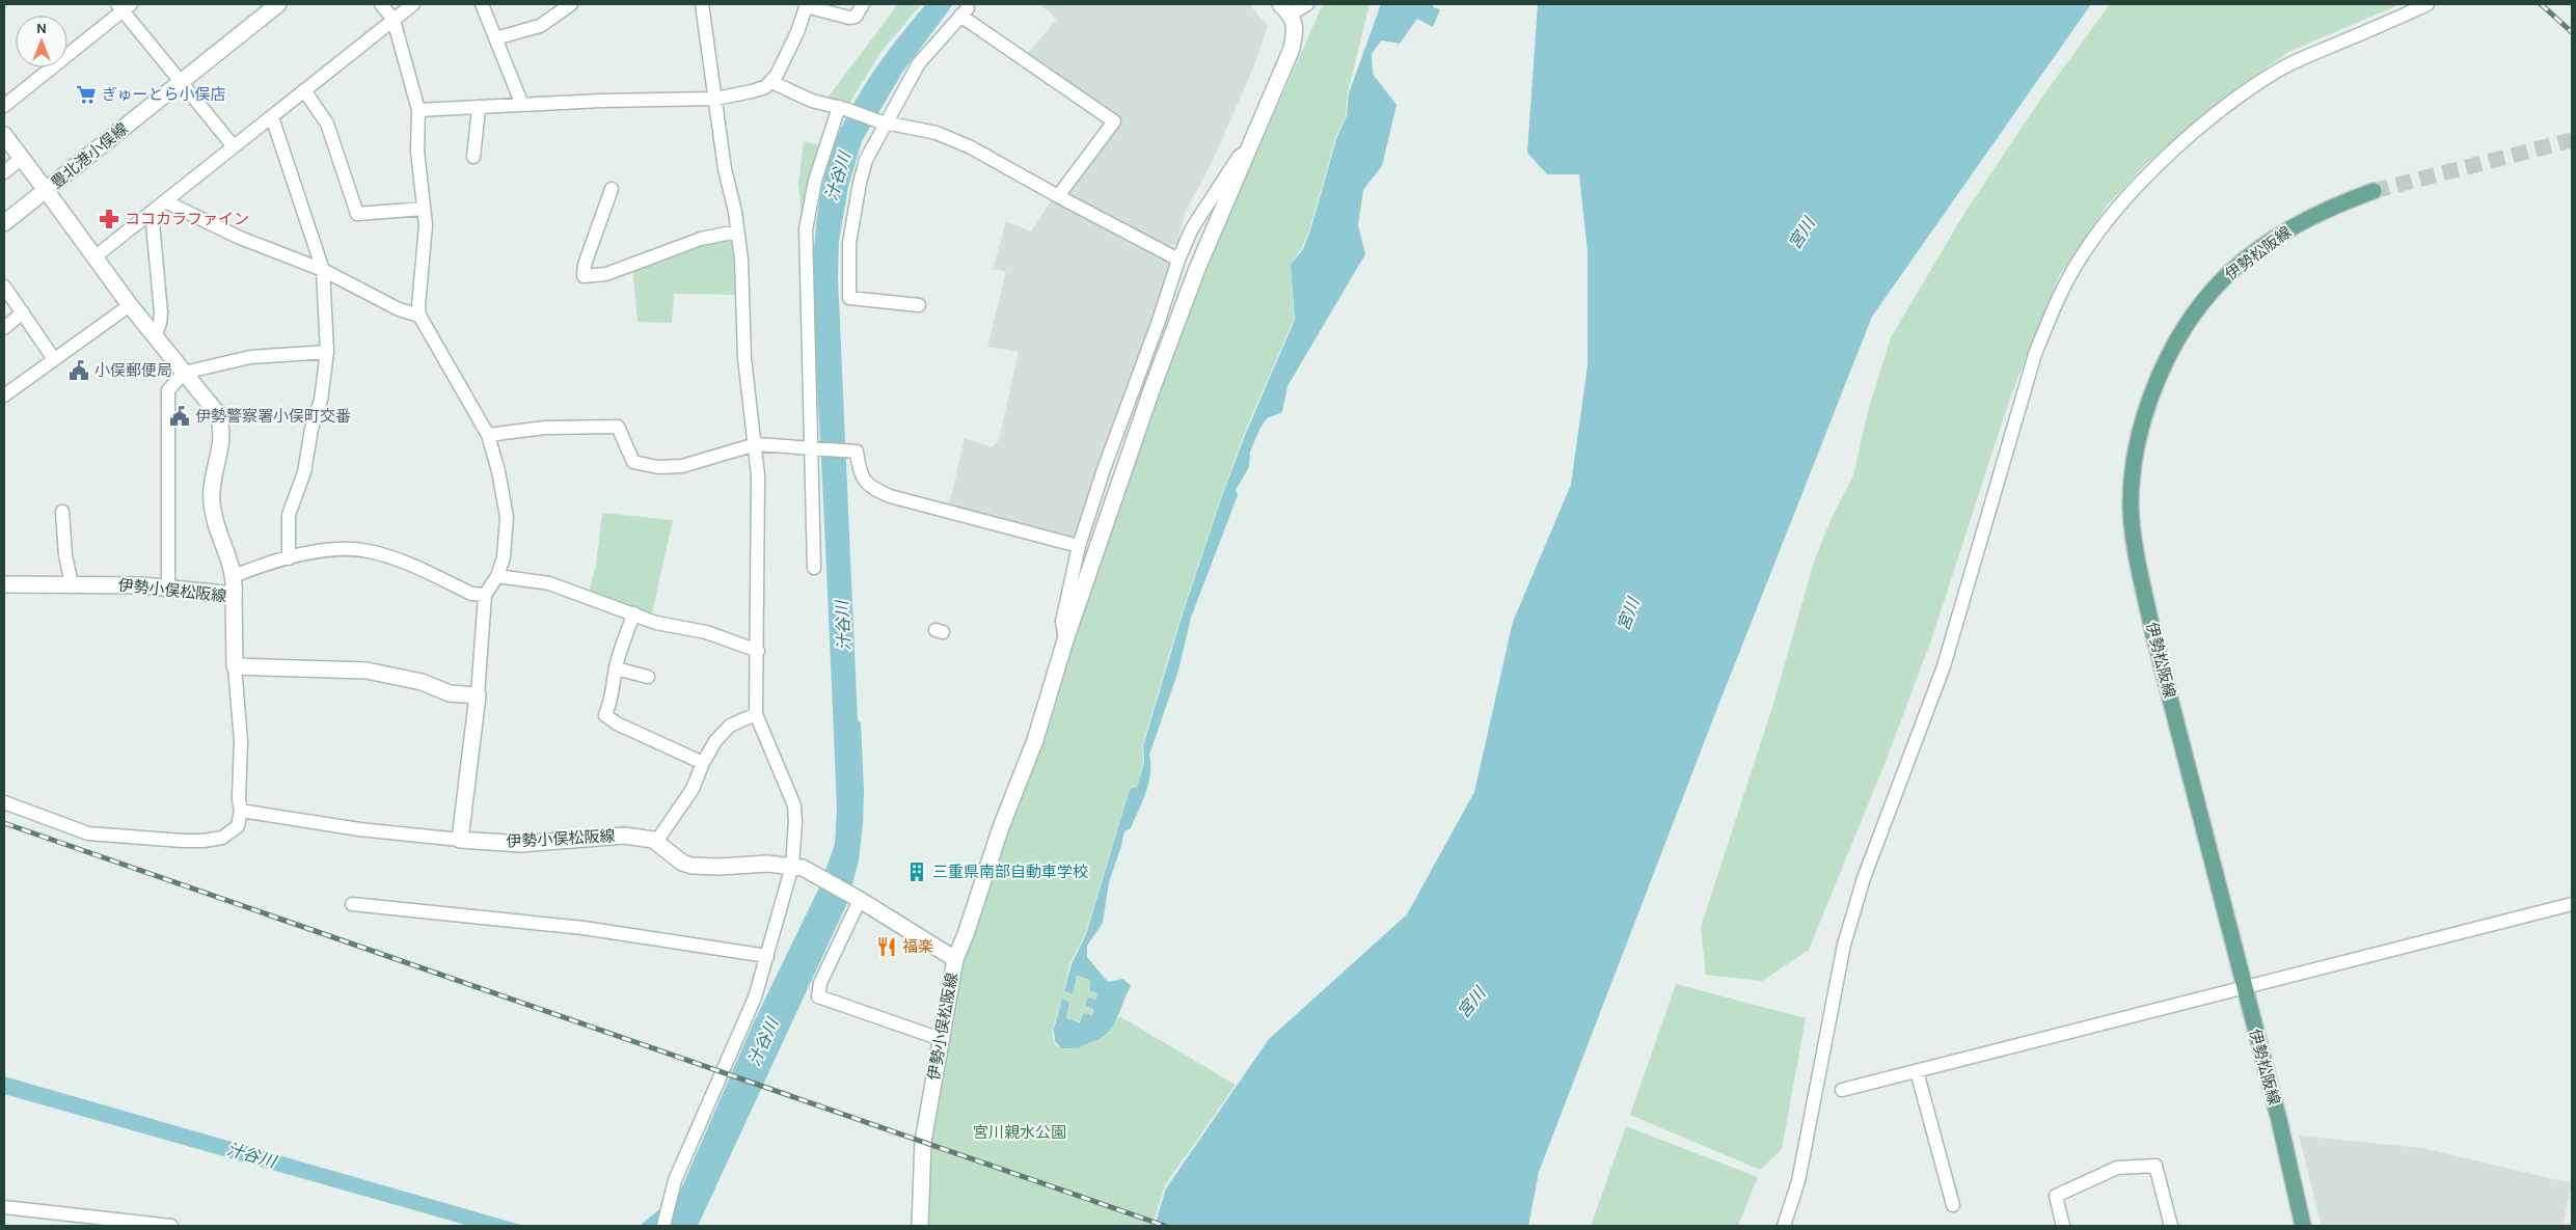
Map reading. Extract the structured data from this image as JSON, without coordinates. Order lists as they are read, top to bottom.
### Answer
{
  "streets": {
    "main road": ["豊北港小俣線", "伊勢松阪線", "伊勢小俣松阪線"]
  },
  "water": ["汁谷川", "宮川"],
  "parks": ["宮川親水公園"],
  "places": {
    "supermarket": ["ぎゅーとら小俣店"],
    "pharmacy": ["ココカラファイン"],
    "public building": ["小俣郵便局", "伊勢警察署小俣町交番"],
    "building": ["三重県南部自動車学校"],
    "restaurant": ["福楽"]
  },
  "north": "top"
}
